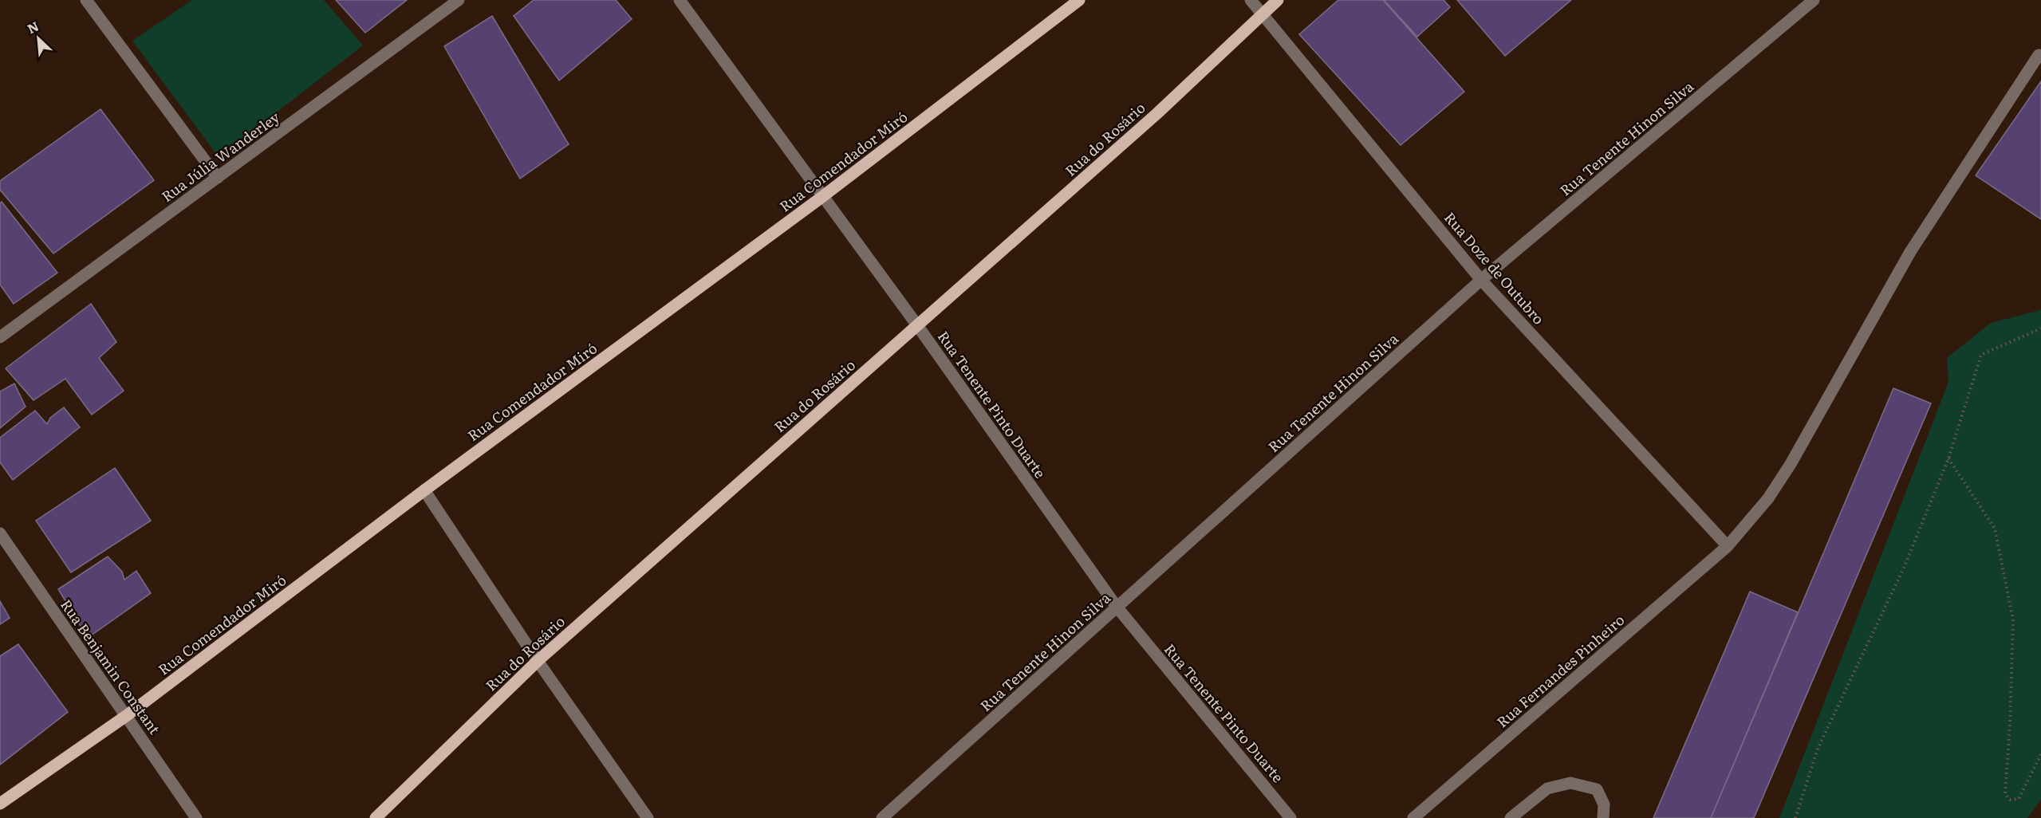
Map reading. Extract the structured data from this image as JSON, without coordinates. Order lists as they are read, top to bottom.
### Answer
{
  "streets": {
    "main road": ["Rua do Rosário", "Rua Comendador Miró"],
    "street": [
      "Rua Tenente Hinon Silva",
      "Rua Júlia Wanderley",
      "Rua Doze de Outubro",
      "Rua Tenente Pinto Duarte",
      "Rua Benjamin Constant",
      "Rua Fernandes Pinheiro"
    ]
  },
  "crossings": [
    ["Rua Tenente Hinon Silva", "Rua Doze de Outubro"],
    ["Rua Tenente Hinon Silva", "Rua Tenente Pinto Duarte"],
    ["Rua do Rosário", "Rua Doze de Outubro"],
    ["Rua do Rosário", "Rua Tenente Pinto Duarte"],
    ["Rua Comendador Miró", "Rua Tenente Pinto Duarte"],
    ["Rua Comendador Miró", "Rua Benjamin Constant"],
    ["Rua Doze de Outubro", "Rua Fernandes Pinheiro"]
  ],
  "north": "top left"
}
